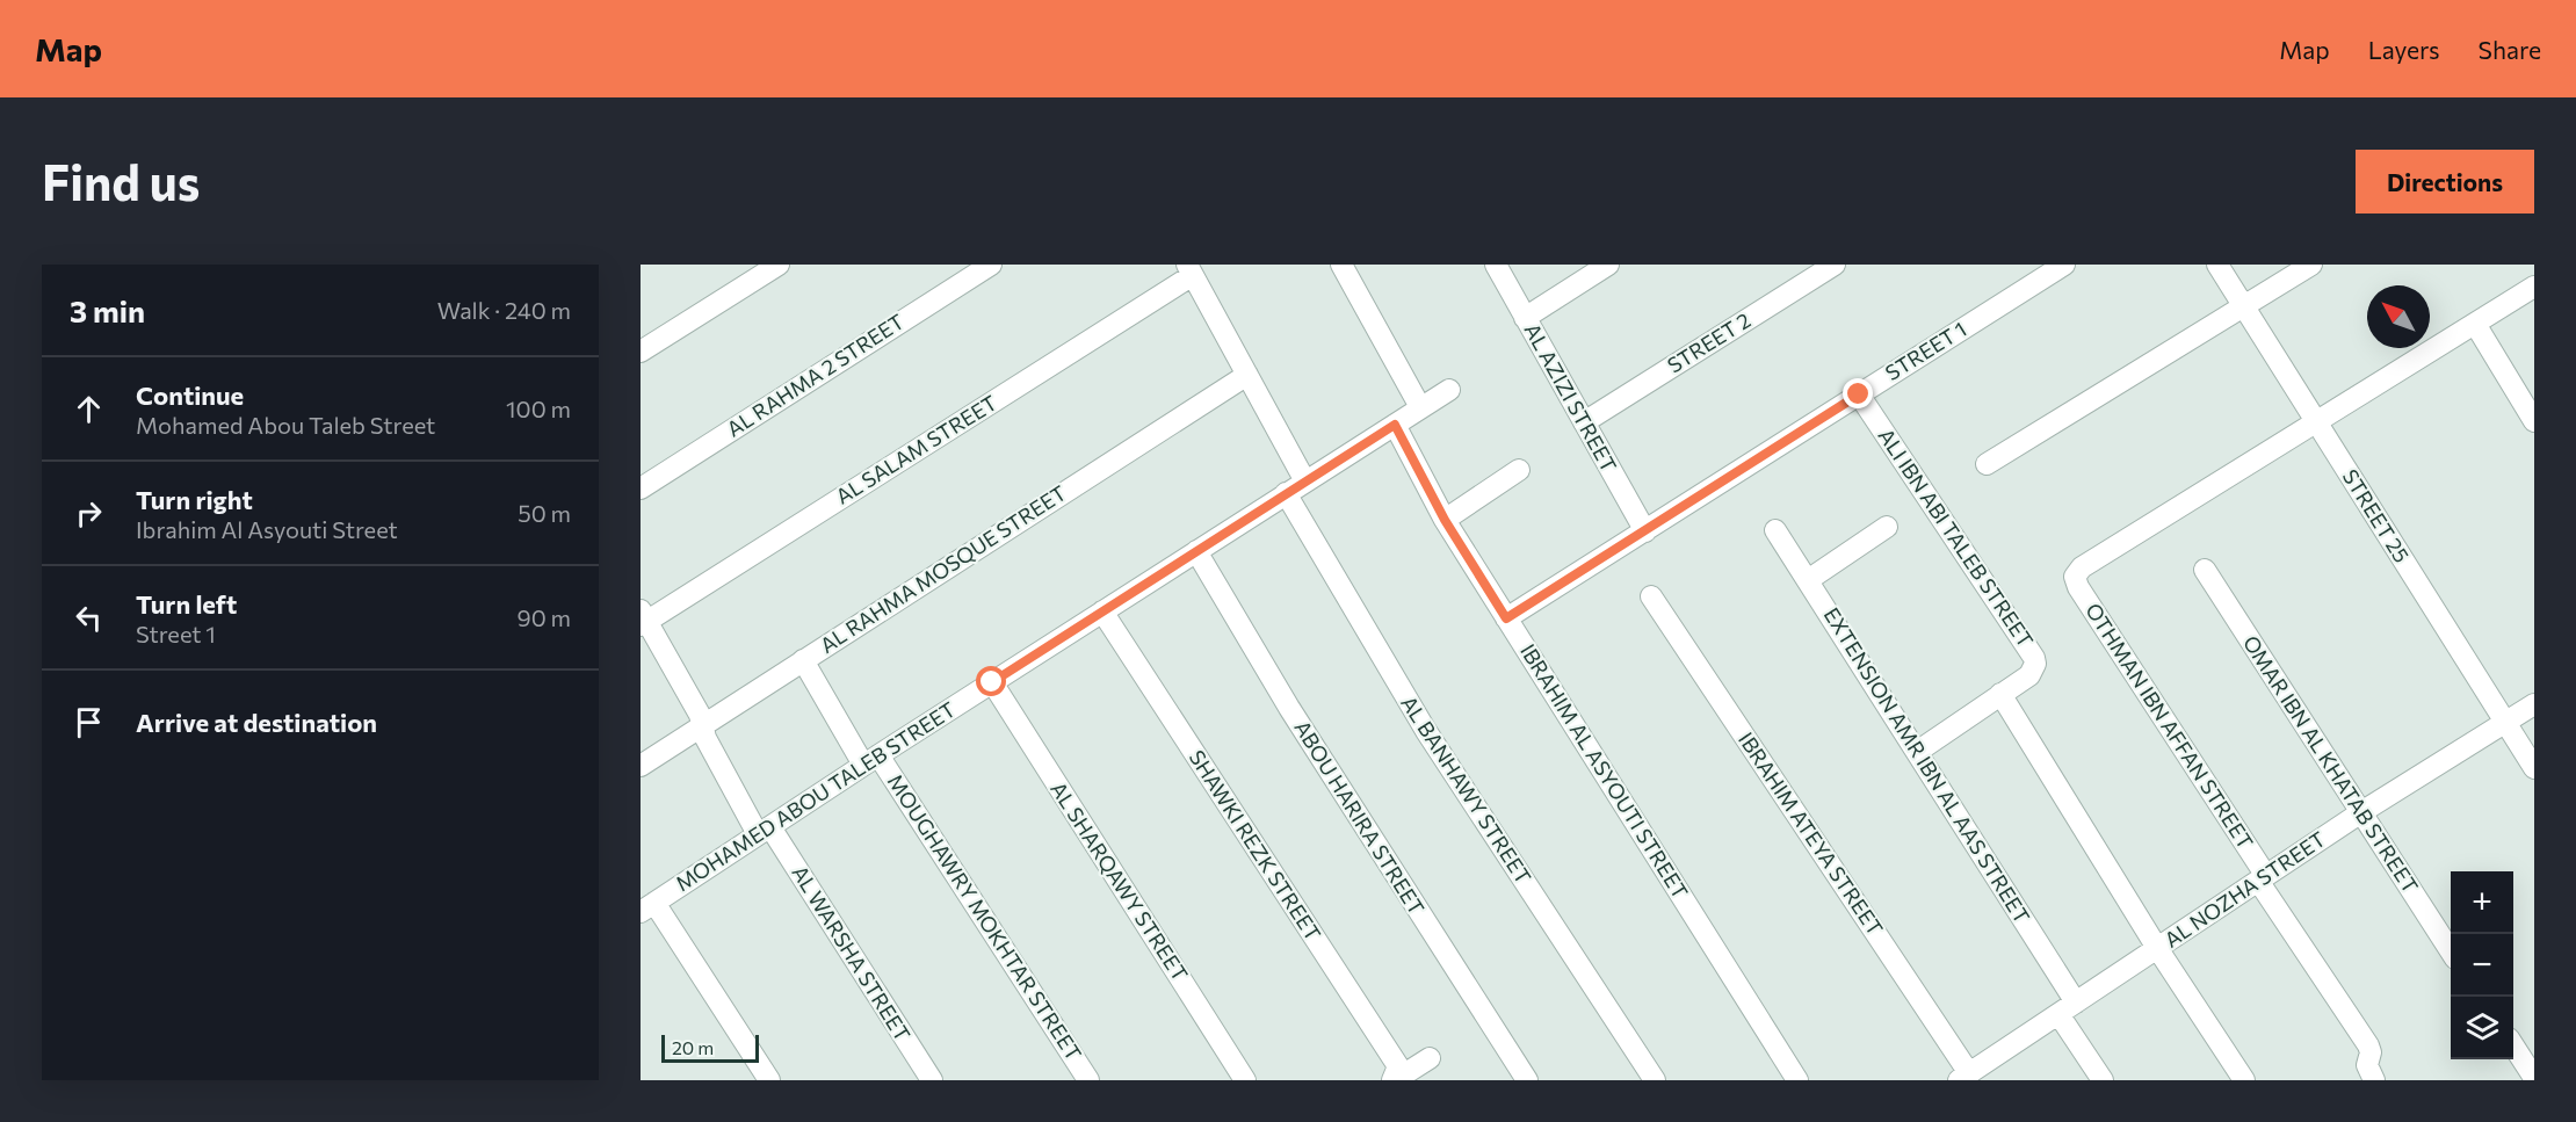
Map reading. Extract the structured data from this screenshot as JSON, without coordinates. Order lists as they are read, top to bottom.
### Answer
{
  "streets": {
    "street": [
      "STREET 2",
      "STREET 1",
      "AL RAHMA 2 STREET",
      "AL AZIZI STREET",
      "AL SALAM STREET",
      "STREET 25",
      "ALI IBN ABI TALEB STREET",
      "AL RAHMA MOSQUE STREET",
      "OTHMAN IBN AFFAN STREET",
      "OMAR IBN AL KHATAB STREET",
      "EXTENSION AMR IBN AL AAS STREET",
      "IBRAHIM AL ASYOUTI STREET",
      "AL BANHAWY STREET",
      "MOHAMED ABOU TALEB STREET",
      "ABOU HARIRA STREET",
      "IBRAHIM ATEYA STREET",
      "SHAWKI REZK STREET",
      "AL SHARQAWY STREET",
      "AL NOZHA STREET",
      "MOUGHAWRY MOKHTAR STREET",
      "AL WARSHA STREET"
    ]
  },
  "crossings": [
    ["STREET 2", "AL AZIZI STREET"],
    ["STREET 1", "AL AZIZI STREET"],
    ["STREET 1", "ALI IBN ABI TALEB STREET"],
    ["STREET 1", "IBRAHIM AL ASYOUTI STREET"],
    ["AL SALAM STREET", "AL WARSHA STREET"],
    ["STREET 25", "OTHMAN IBN AFFAN STREET"],
    ["STREET 25", "AL NOZHA STREET"],
    ["ALI IBN ABI TALEB STREET", "EXTENSION AMR IBN AL AAS STREET"],
    ["AL RAHMA MOSQUE STREET", "MOUGHAWRY MOKHTAR STREET"],
    ["AL RAHMA MOSQUE STREET", "AL WARSHA STREET"],
    ["OTHMAN IBN AFFAN STREET", "AL NOZHA STREET"],
    ["OMAR IBN AL KHATAB STREET", "AL NOZHA STREET"],
    ["EXTENSION AMR IBN AL AAS STREET", "AL NOZHA STREET"],
    ["IBRAHIM AL ASYOUTI STREET", "MOHAMED ABOU TALEB STREET"],
    ["AL BANHAWY STREET", "MOHAMED ABOU TALEB STREET"],
    ["MOHAMED ABOU TALEB STREET", "ABOU HARIRA STREET"],
    ["MOHAMED ABOU TALEB STREET", "SHAWKI REZK STREET"],
    ["MOHAMED ABOU TALEB STREET", "AL SHARQAWY STREET"],
    ["MOHAMED ABOU TALEB STREET", "MOUGHAWRY MOKHTAR STREET"],
    ["MOHAMED ABOU TALEB STREET", "AL WARSHA STREET"],
    ["IBRAHIM ATEYA STREET", "AL NOZHA STREET"]
  ],
  "scale_bar": "20 m",
  "north": "top left",
  "page": {
    "header": "Map",
    "nav": ["Map", "Layers", "Share"],
    "buttons": "Directions",
    "title": "Find us",
    "heading": ["3 min", "Walk · 240 m"],
    "list": [
      ["Continue", "Mohamed Abou Taleb Street", "100 m"],
      ["Turn right", "Ibrahim Al Asyouti Street", "50 m"],
      ["Turn left", "Street 1", "90 m"],
      "Arrive at destination"
    ],
    "map_buttons": ["+", "−"],
    "scale": "20 m"
  }
}
